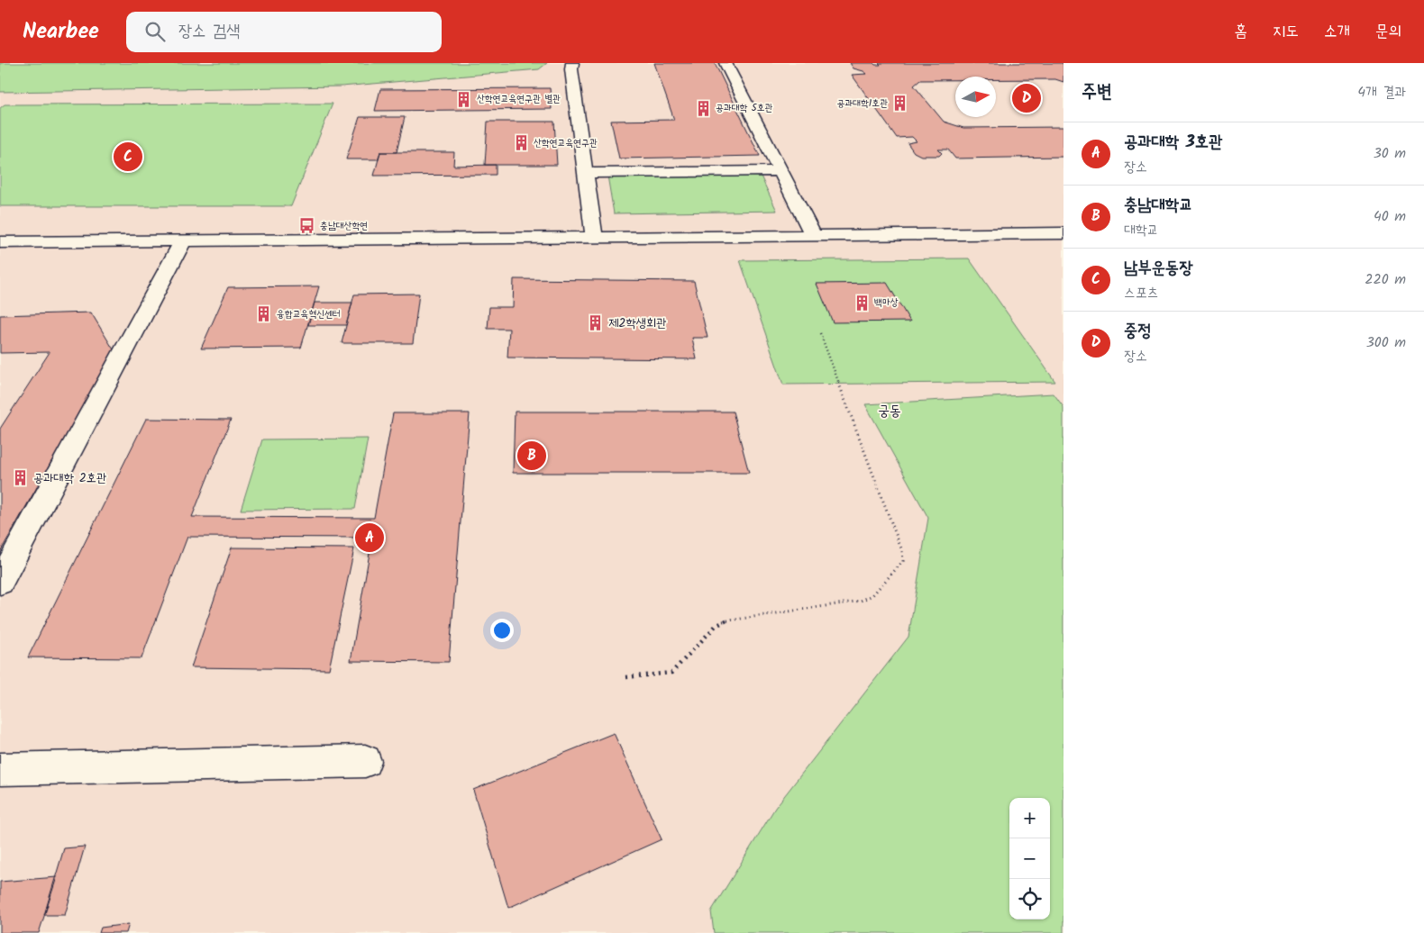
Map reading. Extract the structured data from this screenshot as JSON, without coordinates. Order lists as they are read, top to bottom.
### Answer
{
  "districts": ["궁동"],
  "places": {
    "building": [
      "산학연교육연구관 별관",
      "공과대학1호관",
      "공과대학 5호관",
      "산학연교육연구관",
      "백마상",
      "융합교육혁신센터",
      "제2학생회관",
      "공과대학 2호관"
    ],
    "bus stop": ["충남대산학연"]
  },
  "north": "right",
  "page": {
    "header": "Nearbee",
    "search": "장소 검색",
    "nav": [
      "홈",
      "지도",
      "소개",
      "문의"
    ],
    "heading": ["주변", "4개 결과"],
    "pins": [
      "D",
      "C",
      "B",
      "A"
    ],
    "list": [
      {
        "mark": "A",
        "name": "공과대학 3호관",
        "note": "장소",
        "value": "30 m"
      },
      {
        "mark": "B",
        "name": "충남대학교",
        "note": "대학교",
        "value": "40 m"
      },
      {
        "mark": "C",
        "name": "남부운동장",
        "note": "스포츠",
        "value": "220 m"
      },
      {
        "mark": "D",
        "name": "중정",
        "note": "장소",
        "value": "300 m"
      }
    ],
    "map_buttons": ["+", "−"]
  }
}
